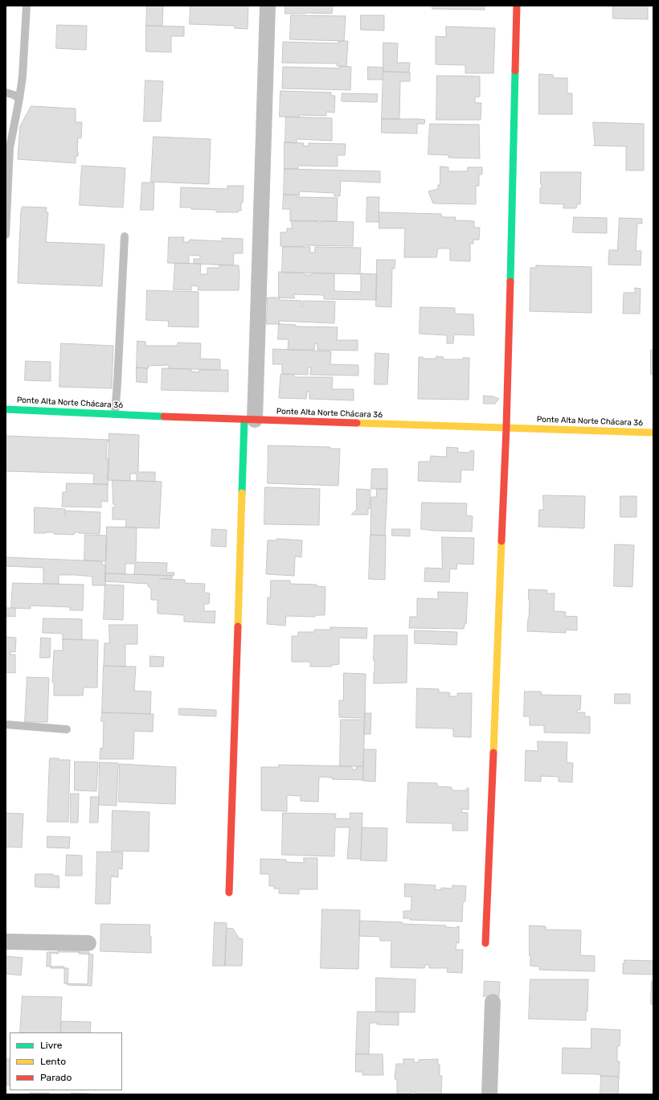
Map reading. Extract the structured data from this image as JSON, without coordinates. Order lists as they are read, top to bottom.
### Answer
{
  "streets": {
    "street": ["Ponte Alta Norte Chácara 36"]
  },
  "legend": ["Livre", "Lento", "Parado"]
}
